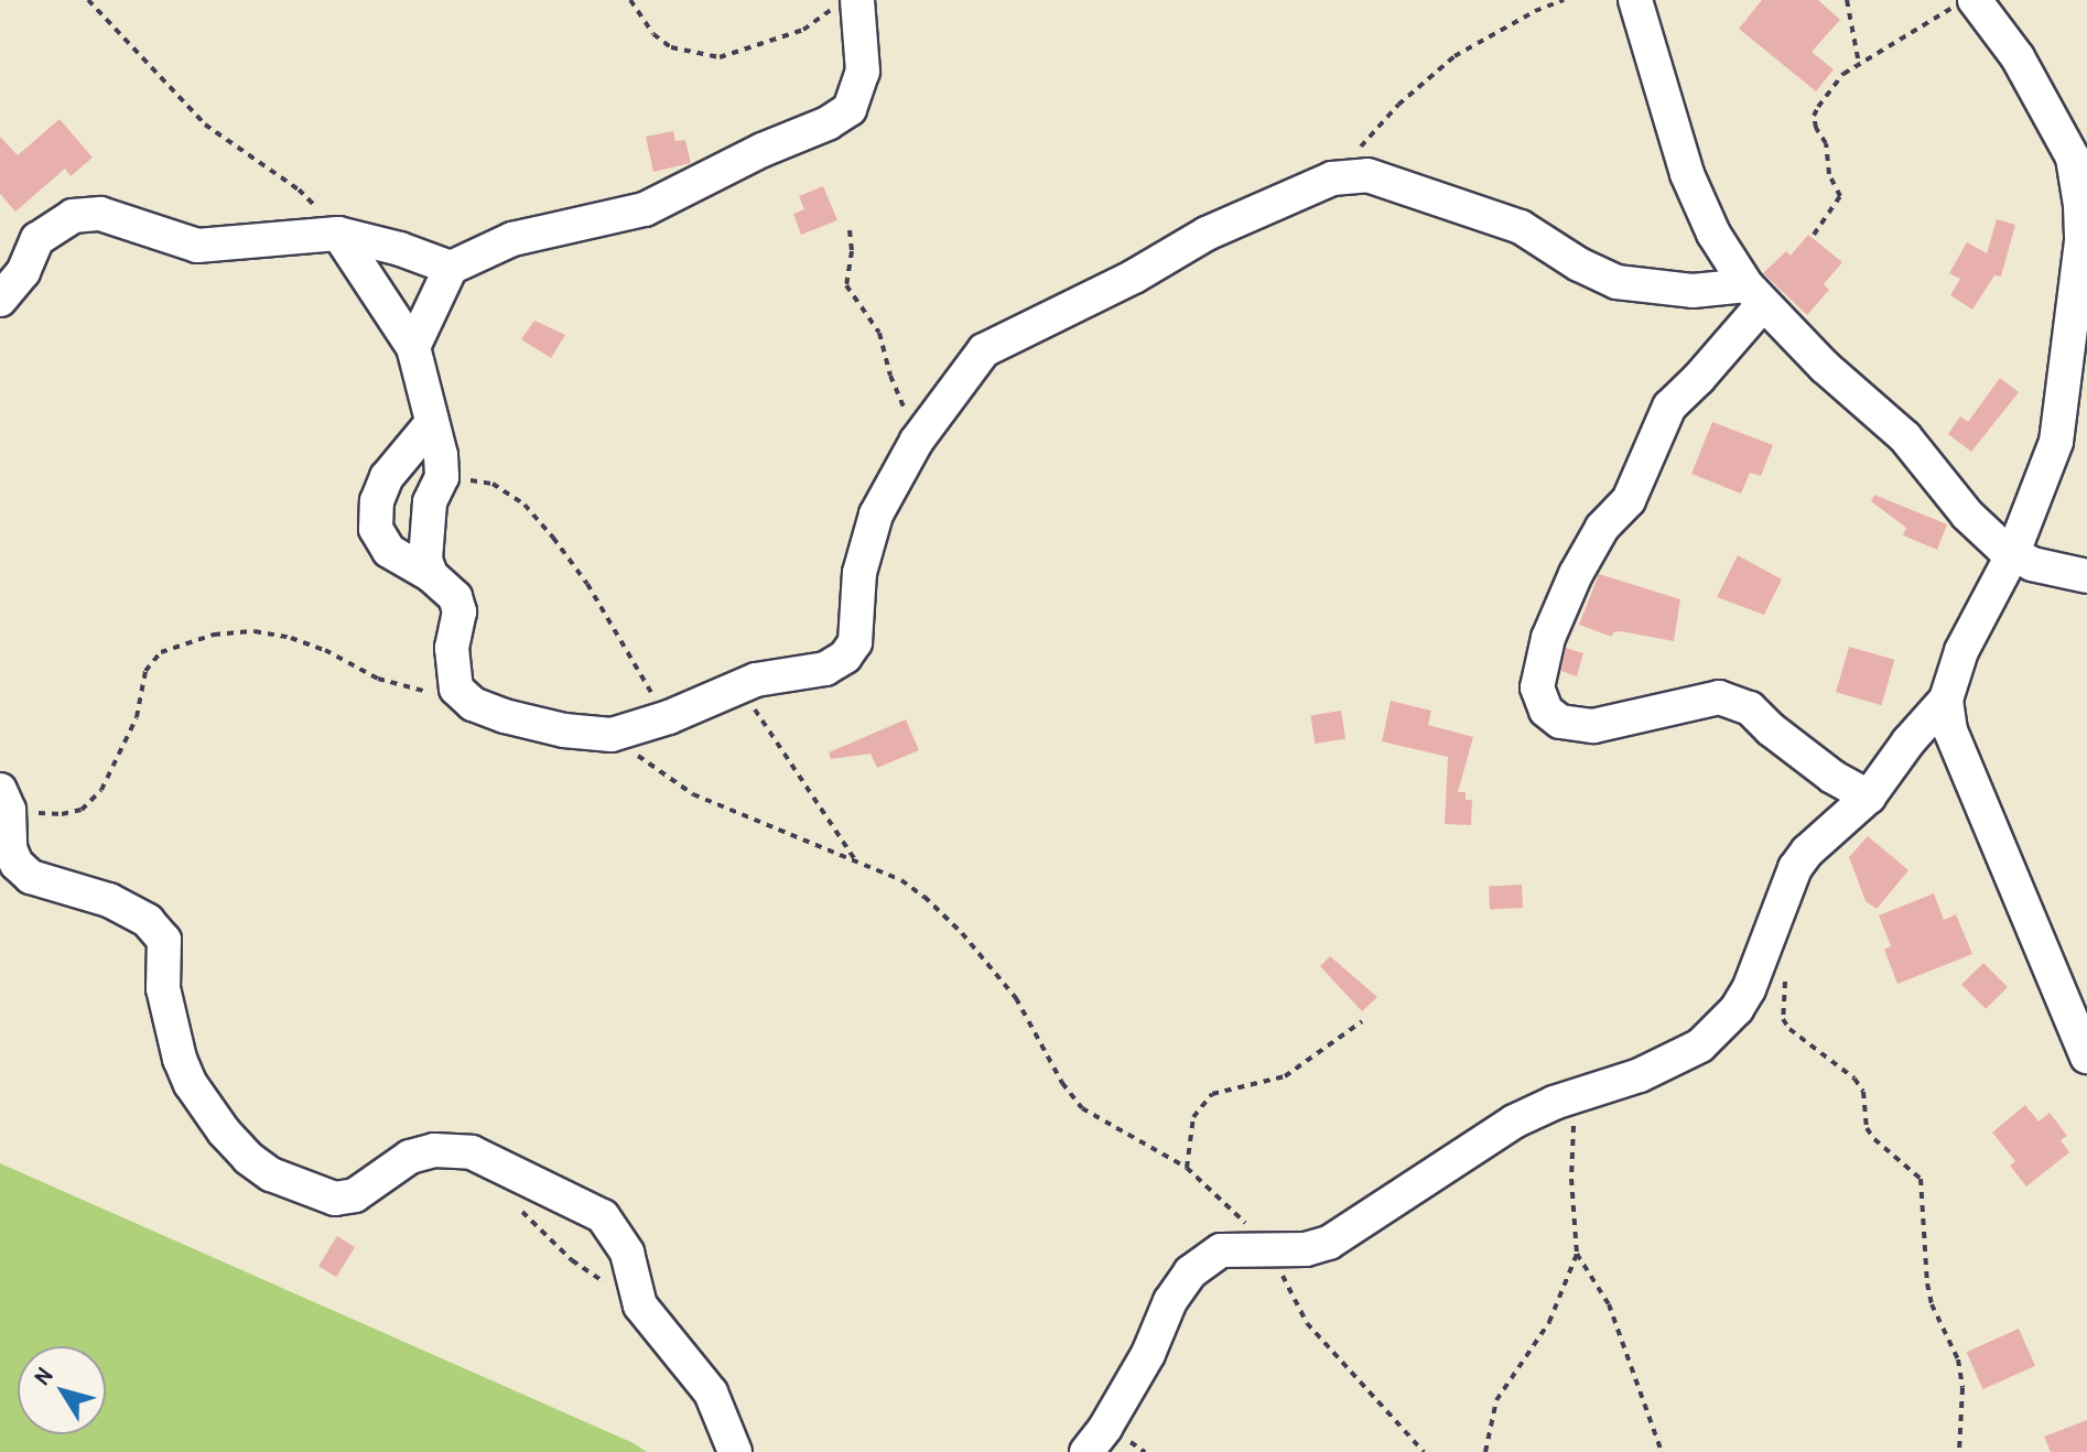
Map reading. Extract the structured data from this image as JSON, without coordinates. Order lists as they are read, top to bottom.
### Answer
{
  "north": "top left"
}
